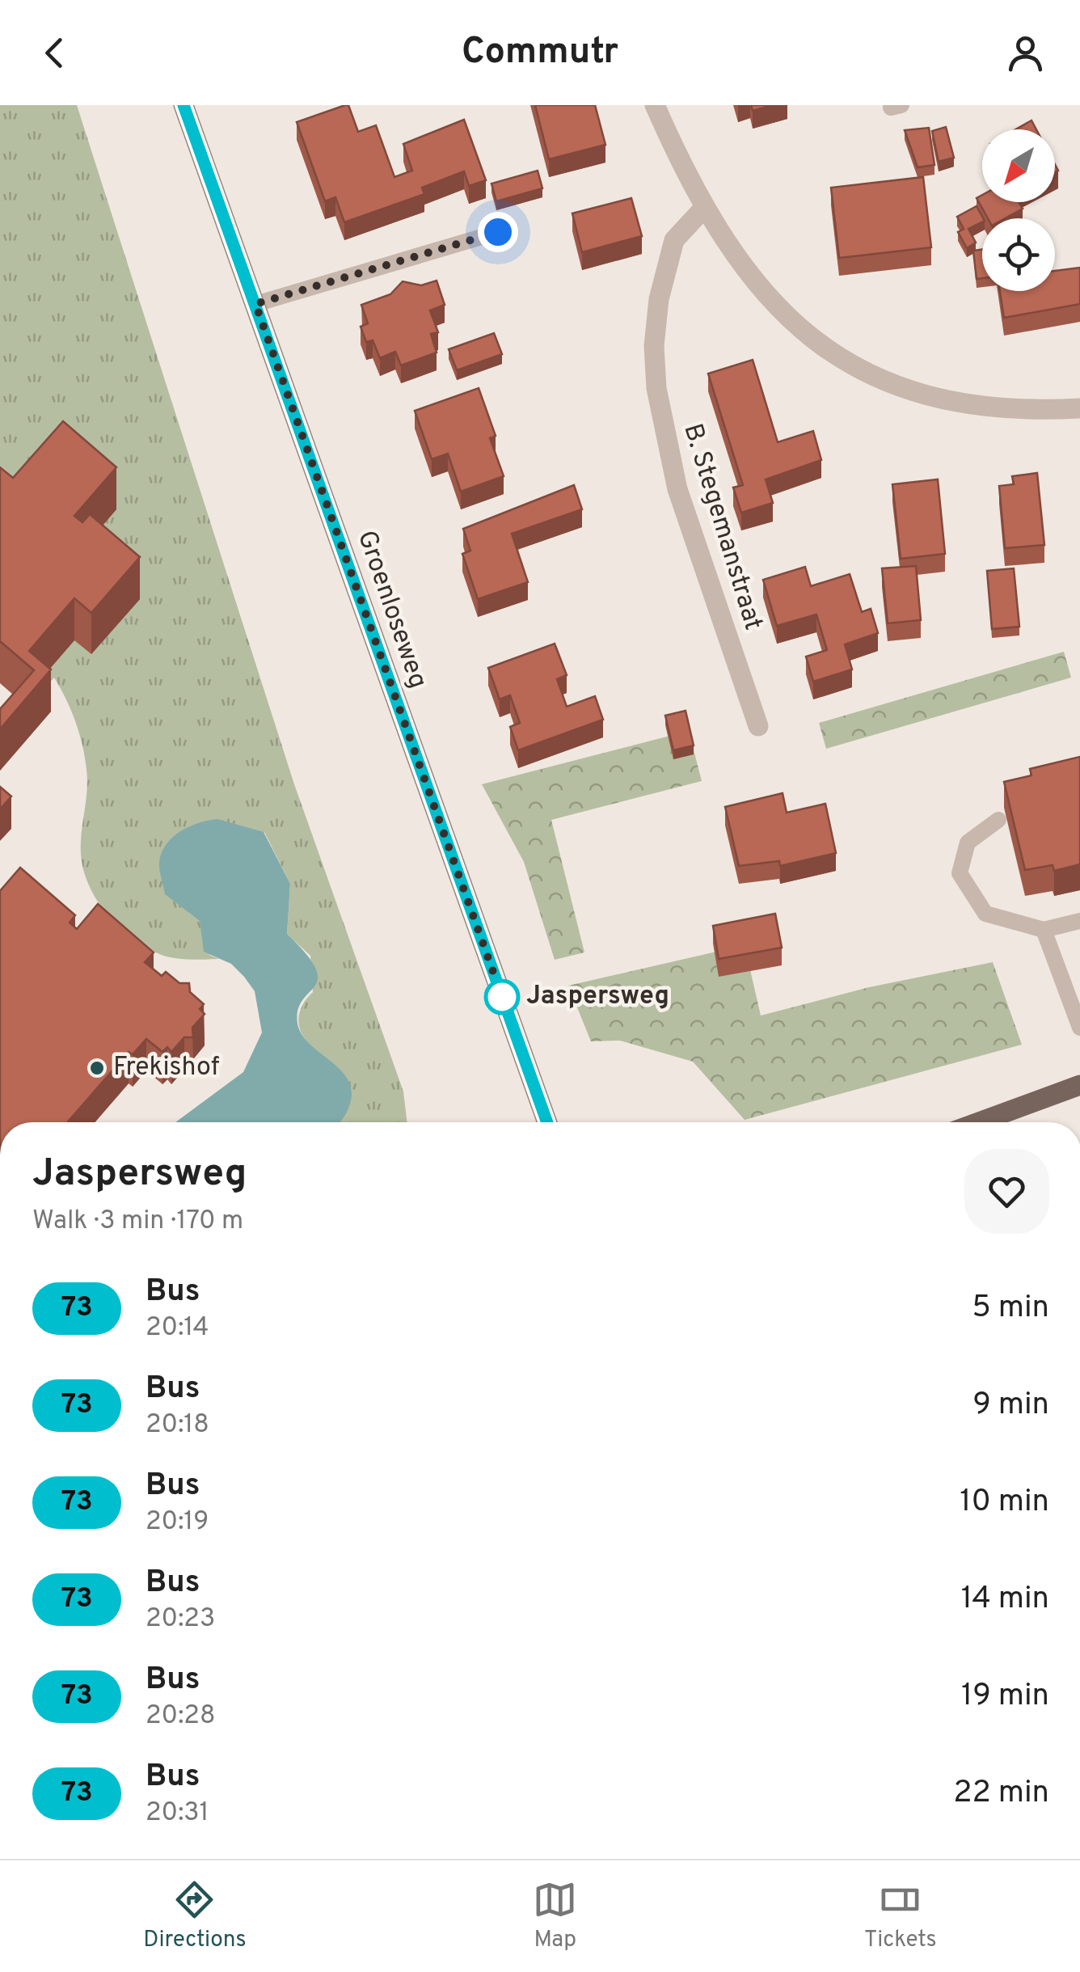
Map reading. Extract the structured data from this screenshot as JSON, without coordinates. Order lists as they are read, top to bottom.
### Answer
{
  "streets": {
    "main road": ["Groenloseweg"],
    "street": ["B. Stegemanstraat"]
  },
  "places": ["Jaspersweg", "Frekishof"],
  "lines": ["bus line 73"],
  "north": "bottom left",
  "page": {
    "header": "Commutr",
    "heading": ["Jaspersweg", "Walk · 3 min · 170 m"],
    "list": [
      {
        "mark": "73",
        "name": "Bus",
        "note": "20:14",
        "value": "5 min"
      },
      {
        "mark": "73",
        "name": "Bus",
        "note": "20:18",
        "value": "9 min"
      },
      {
        "mark": "73",
        "name": "Bus",
        "note": "20:19",
        "value": "10 min"
      },
      {
        "mark": "73",
        "name": "Bus",
        "note": "20:23",
        "value": "14 min"
      },
      {
        "mark": "73",
        "name": "Bus",
        "note": "20:28",
        "value": "19 min"
      },
      {
        "mark": "73",
        "name": "Bus",
        "note": "20:31",
        "value": "22 min"
      }
    ],
    "tabs": ["Directions", "Map", "Tickets"]
  }
}
